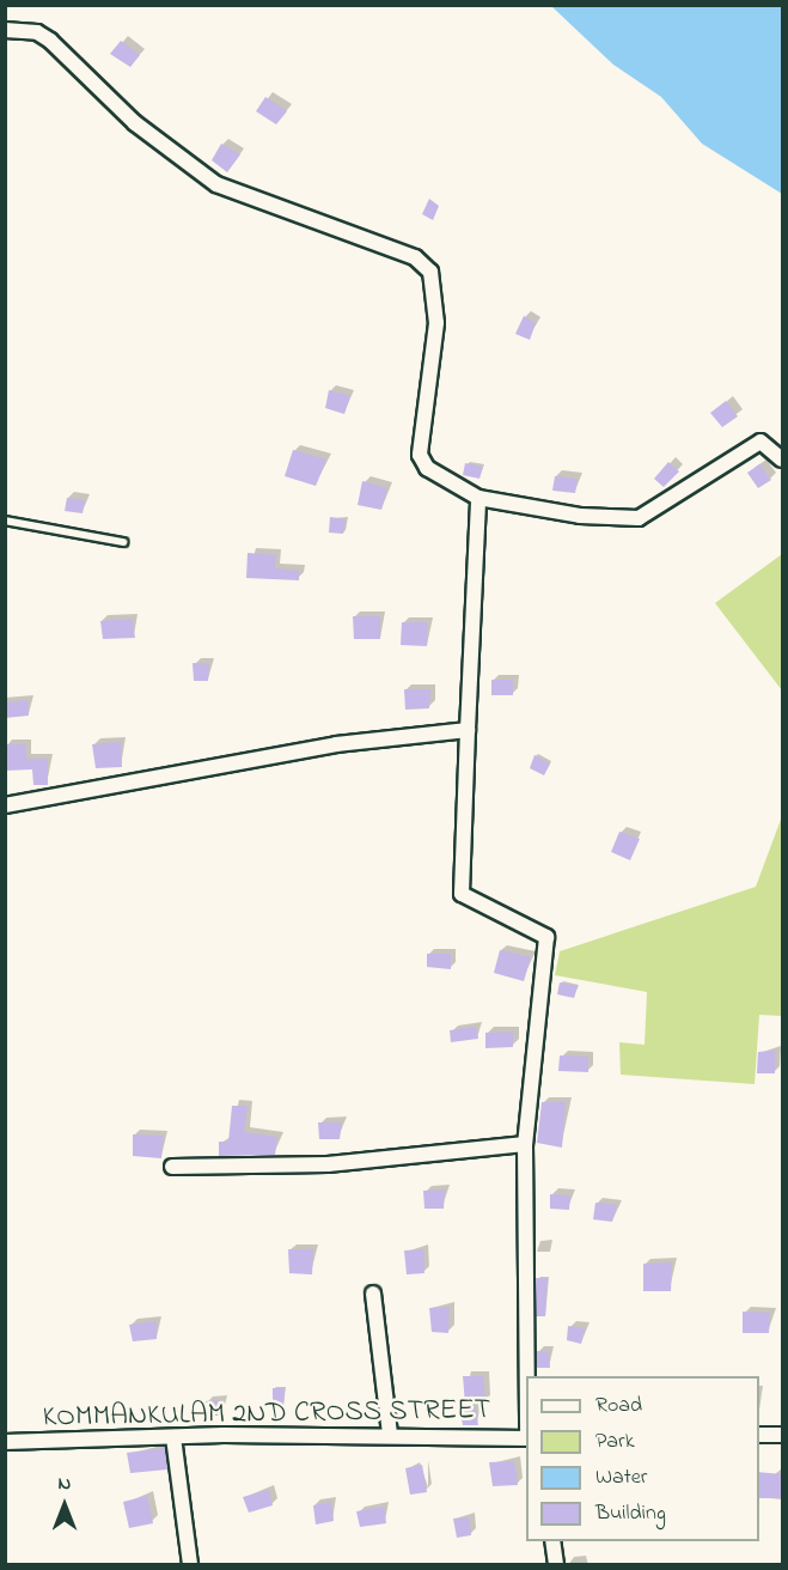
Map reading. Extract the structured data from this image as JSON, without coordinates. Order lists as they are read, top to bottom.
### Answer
{
  "streets": {
    "street": ["KOMMANKULAM 2ND CROSS STREET"]
  },
  "legend": [
    "Road",
    "Park",
    "Water",
    "Building"
  ],
  "north": "top"
}
